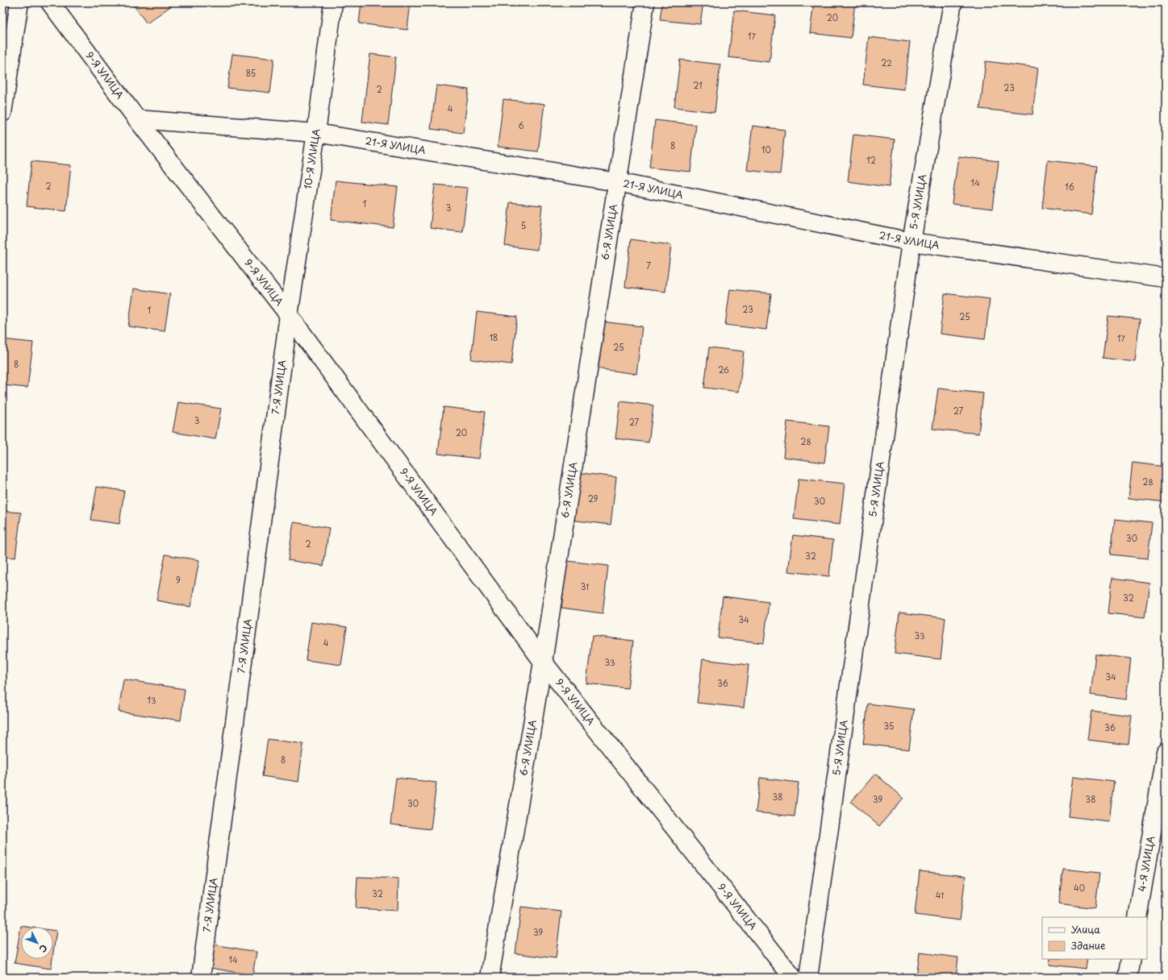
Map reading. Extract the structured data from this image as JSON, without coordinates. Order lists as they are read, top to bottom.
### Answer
{
  "streets": {
    "street": [
      "9-Я УЛИЦА",
      "21-Я УЛИЦА",
      "10-Я УЛИЦА",
      "5-Я УЛИЦА",
      "6-Я УЛИЦА",
      "7-Я УЛИЦА",
      "4-Я УЛИЦА"
    ]
  },
  "crossings": [
    ["9-Я УЛИЦА", "21-Я УЛИЦА"],
    ["9-Я УЛИЦА", "10-Я УЛИЦА"],
    ["9-Я УЛИЦА", "6-Я УЛИЦА"],
    ["9-Я УЛИЦА", "7-Я УЛИЦА"],
    ["21-Я УЛИЦА", "10-Я УЛИЦА"],
    ["21-Я УЛИЦА", "5-Я УЛИЦА"],
    ["21-Я УЛИЦА", "6-Я УЛИЦА"],
    ["10-Я УЛИЦА", "7-Я УЛИЦА"]
  ],
  "house_numbers": [
    "20",
    "17",
    "22",
    "85",
    "21",
    "23",
    "2",
    "4",
    "6",
    "8",
    "10",
    "12",
    "14",
    "2",
    "16",
    "1",
    "3",
    "5",
    "7",
    "23",
    "1",
    "25",
    "18",
    "17",
    "25",
    "8",
    "26",
    "27",
    "3",
    "27",
    "20",
    "28",
    "28",
    "29",
    "30",
    "30",
    "2",
    "32",
    "9",
    "31",
    "32",
    "34",
    "33",
    "4",
    "33",
    "34",
    "36",
    "13",
    "35",
    "36",
    "8",
    "38",
    "39",
    "38",
    "30",
    "40",
    "32",
    "41",
    "39",
    "14"
  ],
  "legend": ["Улица", "Здание"],
  "north": "bottom right"
}
